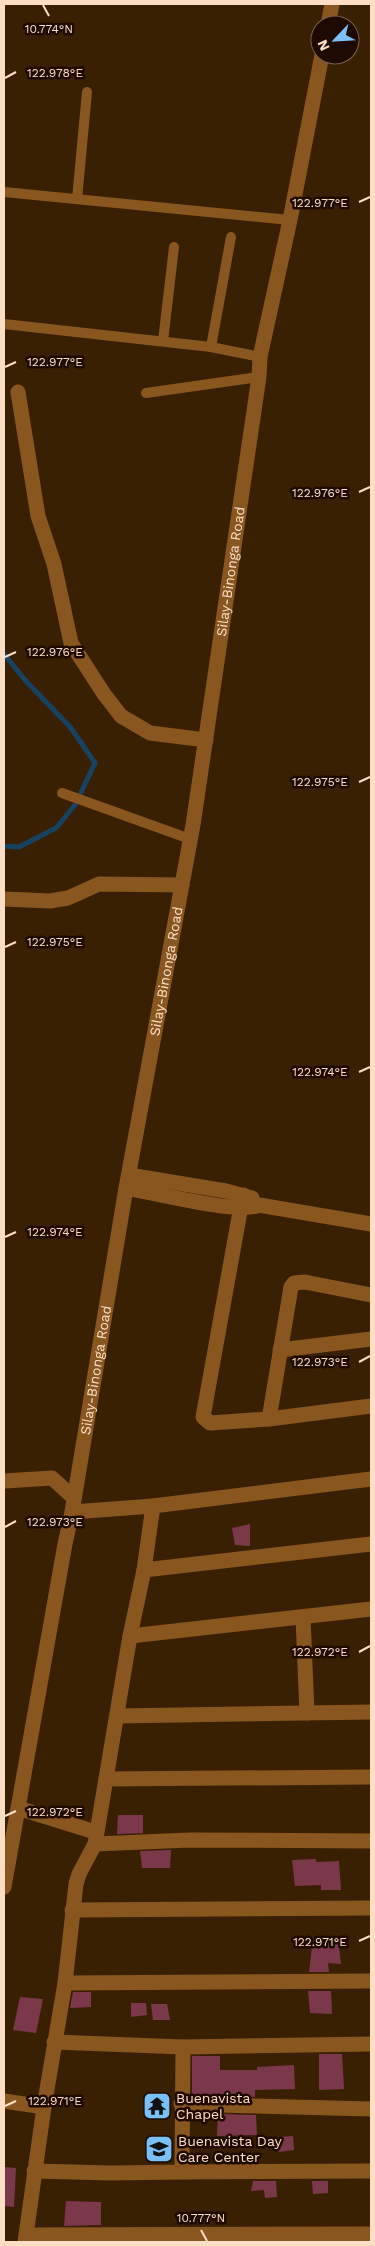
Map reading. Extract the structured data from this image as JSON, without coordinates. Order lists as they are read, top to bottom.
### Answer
{
  "streets": {
    "street": ["Silay-Binonga Road"]
  },
  "places": {
    "temple": ["Buenavista Chapel"],
    "school or university": ["Buenavista Day Care Center"]
  },
  "north": "bottom left",
  "coordinates": [
    "10.774°N",
    "122.978°E",
    "122.977°E",
    "122.976°E",
    "122.975°E",
    "122.974°E",
    "122.973°E",
    "122.972°E",
    "122.971°E",
    "10.777°N"
  ]
}
